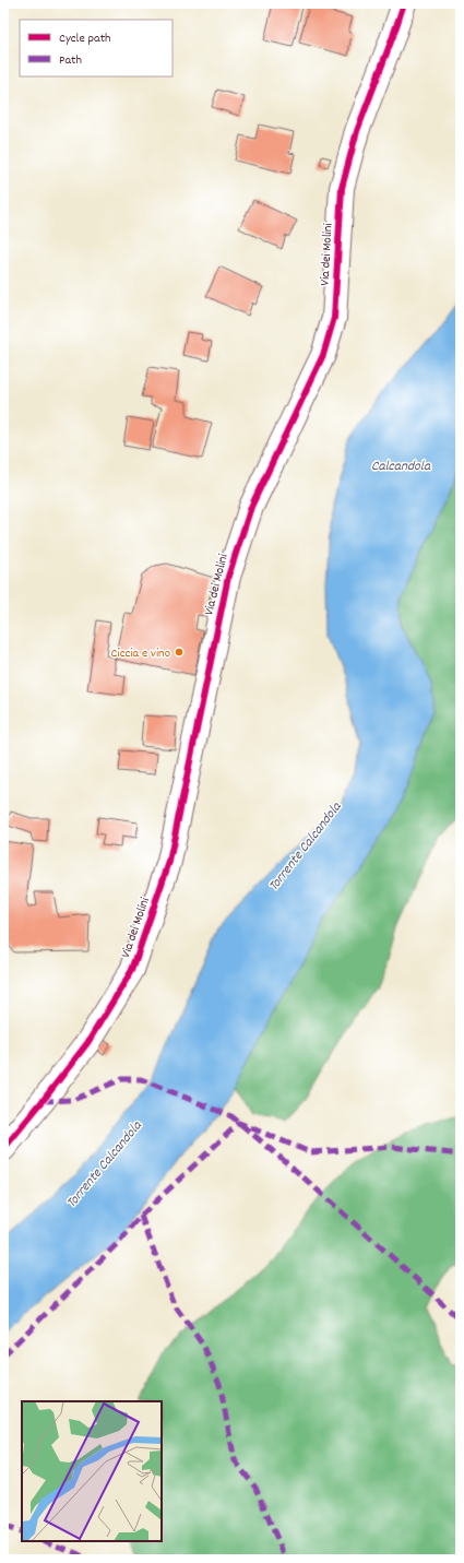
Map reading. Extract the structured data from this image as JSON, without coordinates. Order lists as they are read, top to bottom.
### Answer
{
  "streets": {
    "street": ["Via dei Molini"]
  },
  "water": ["Calcandola", "Torrente Calcandola"],
  "places": ["Ciccia e vino"],
  "legend": ["Cycle path", "Path"]
}
